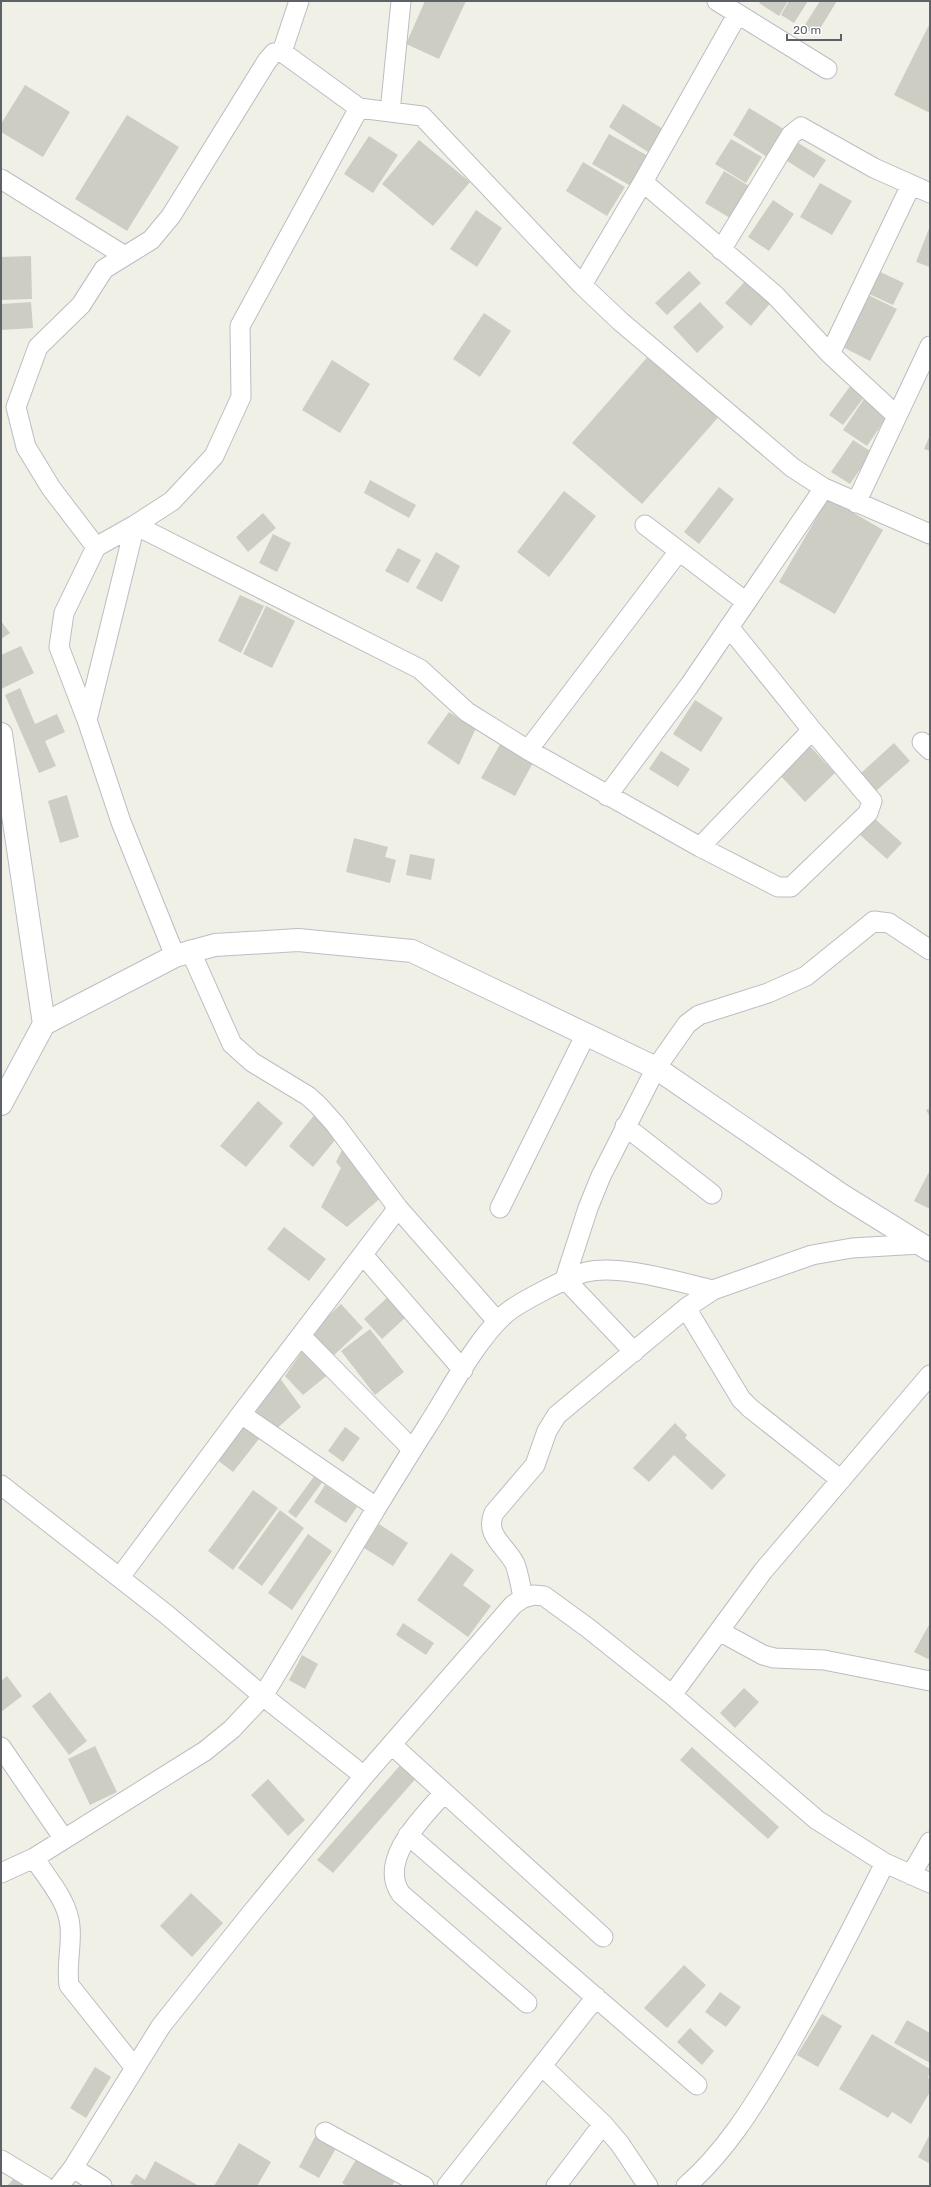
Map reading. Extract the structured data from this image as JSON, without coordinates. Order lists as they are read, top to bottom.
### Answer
{
  "scale_bar": "20 m"
}
